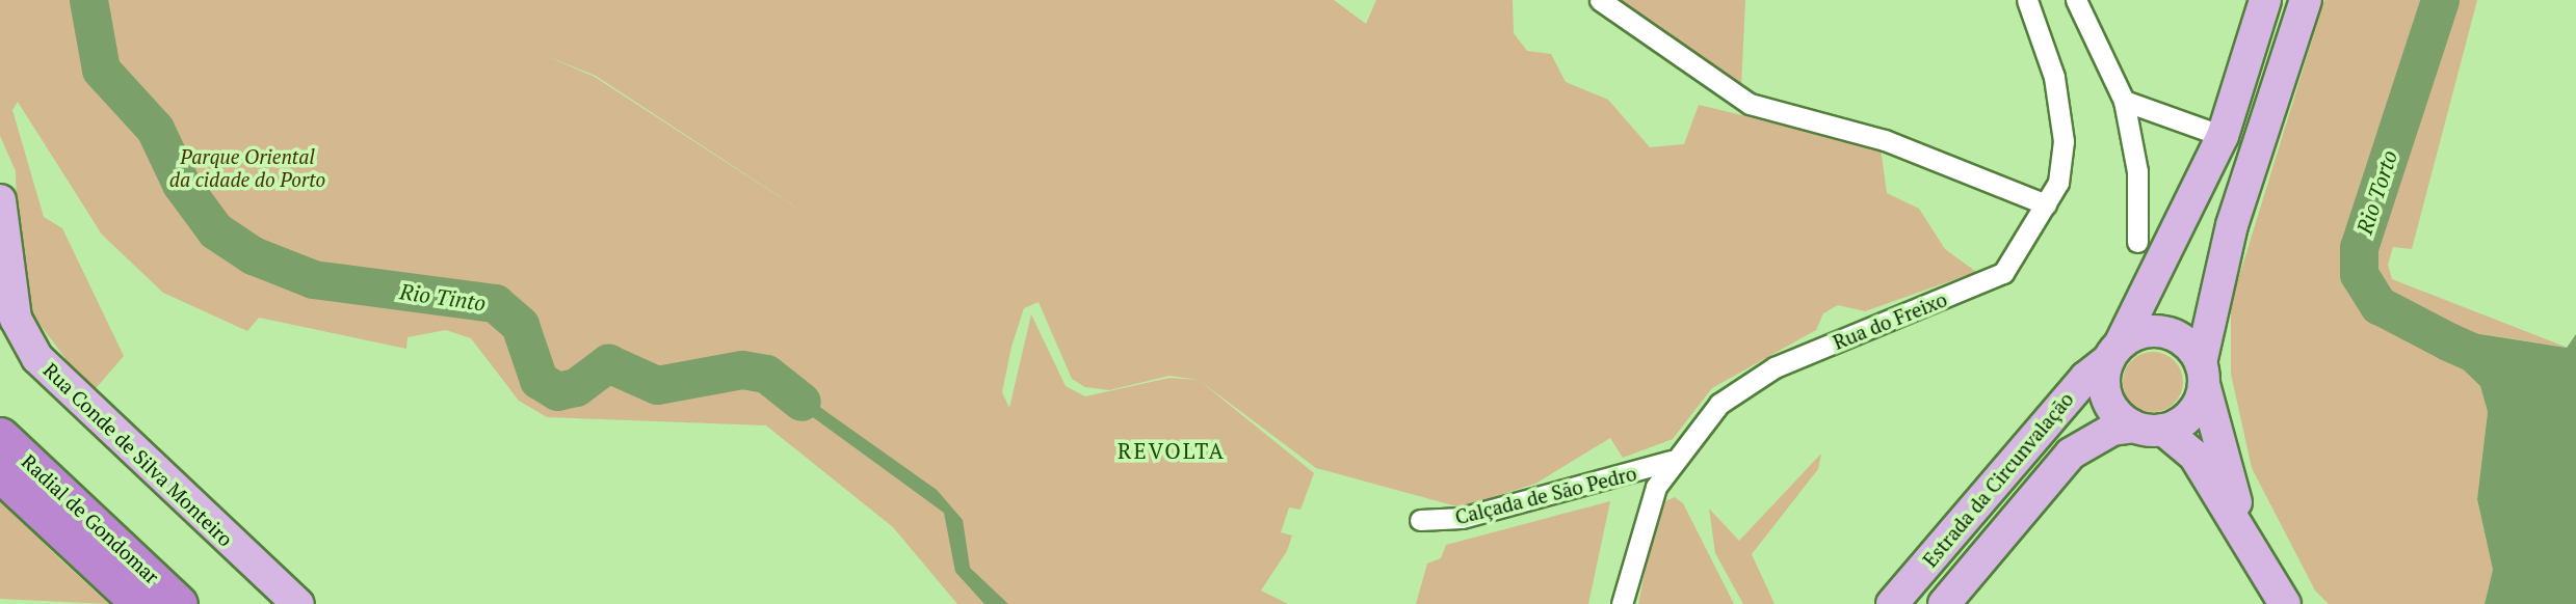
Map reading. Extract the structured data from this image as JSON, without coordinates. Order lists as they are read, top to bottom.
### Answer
{
  "streets": {
    "highway": ["Radial de Gondomar"],
    "main road": ["Rua Conde de Silva Monteiro", "Estrada da Circunvalação"],
    "street": ["Rua do Freixo", "Calçada de São Pedro"]
  },
  "crossings": [
    ["Rua do Freixo", "Calçada de São Pedro"]
  ],
  "districts": ["REVOLTA"],
  "water": ["Rio Torto", "Rio Tinto"],
  "parks": ["Parque Oriental da cidade do Porto"]
}
